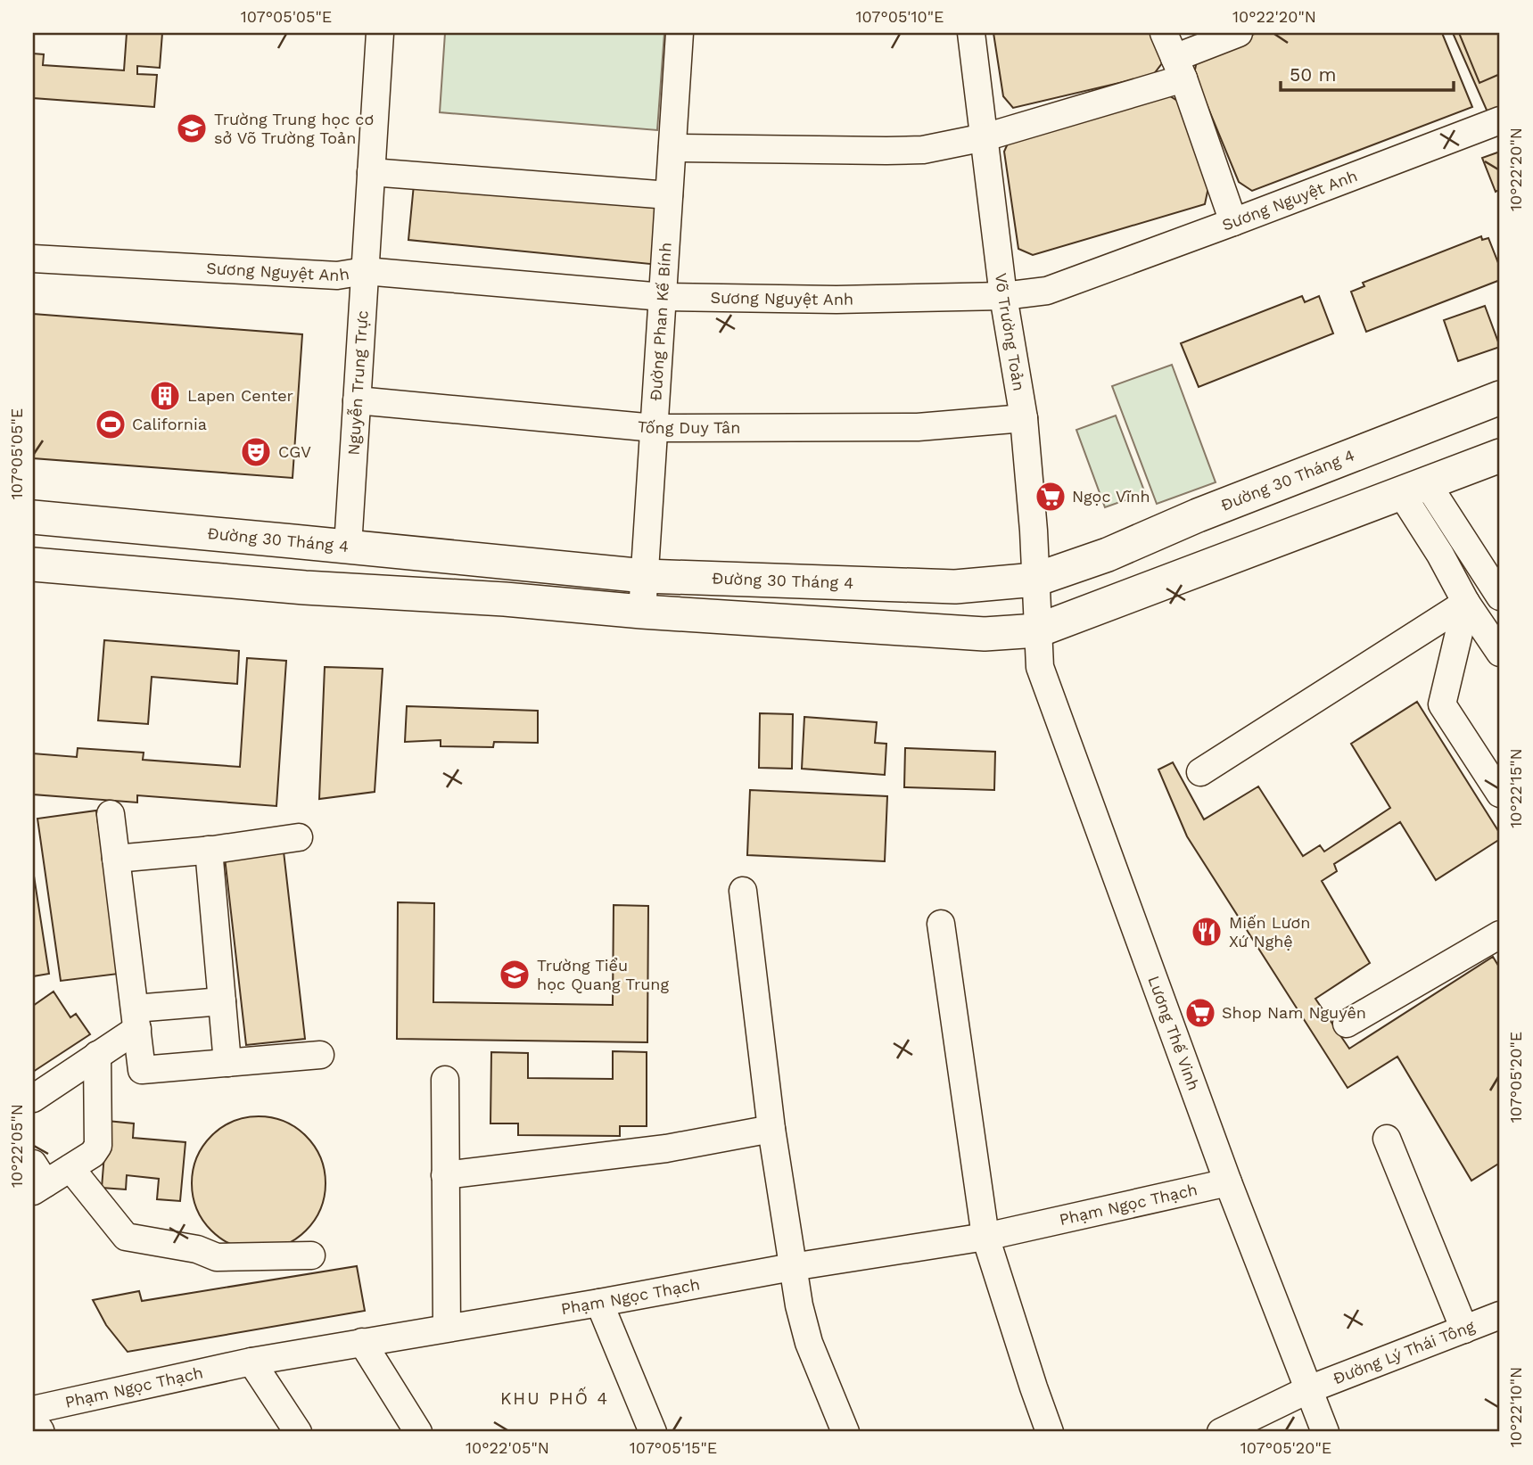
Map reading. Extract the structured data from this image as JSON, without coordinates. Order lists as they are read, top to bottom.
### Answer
{
  "streets": {
    "main road": ["Đường 30 Tháng 4"],
    "street": [
      "Sương Nguyệt Anh",
      "Đường Phan Kế Bính",
      "Võ Trường Toản",
      "Nguyễn Trung Trực",
      "Tống Duy Tân",
      "Lương Thế Vinh",
      "Phạm Ngọc Thạch",
      "Đường Lý Thái Tông"
    ]
  },
  "crossings": [
    ["Sương Nguyệt Anh", "Đường Phan Kế Bính"],
    ["Sương Nguyệt Anh", "Võ Trường Toản"],
    ["Sương Nguyệt Anh", "Nguyễn Trung Trực"],
    ["Đường Phan Kế Bính", "Tống Duy Tân"],
    ["Đường Phan Kế Bính", "Đường 30 Tháng 4"],
    ["Võ Trường Toản", "Tống Duy Tân"],
    ["Võ Trường Toản", "Đường 30 Tháng 4"],
    ["Võ Trường Toản", "Lương Thế Vinh"],
    ["Nguyễn Trung Trực", "Tống Duy Tân"],
    ["Nguyễn Trung Trực", "Đường 30 Tháng 4"],
    ["Lương Thế Vinh", "Phạm Ngọc Thạch"],
    ["Lương Thế Vinh", "Đường Lý Thái Tông"]
  ],
  "districts": ["KHU PHỐ 4"],
  "places": {
    "school or university": ["Trường Trung học cơ sở Võ Trường Toản", "Trường Tiểu học Quang Trung"],
    "building": ["Lapen Center"],
    "sports": ["California"],
    "theatre": ["CGV"],
    "supermarket": ["Ngọc Vĩnh", "Shop Nam Nguyên"],
    "restaurant": ["Miến Lươn Xứ Nghệ"]
  },
  "scale_bar": "50 m",
  "coordinates": [
    "107°05'05\"E",
    "107°05'10\"E",
    "10°22'20\"N",
    "10°22'15\"N",
    "107°05'20\"E",
    "10°22'05\"N",
    "10°22'10\"N",
    "107°05'15\"E"
  ]
}
